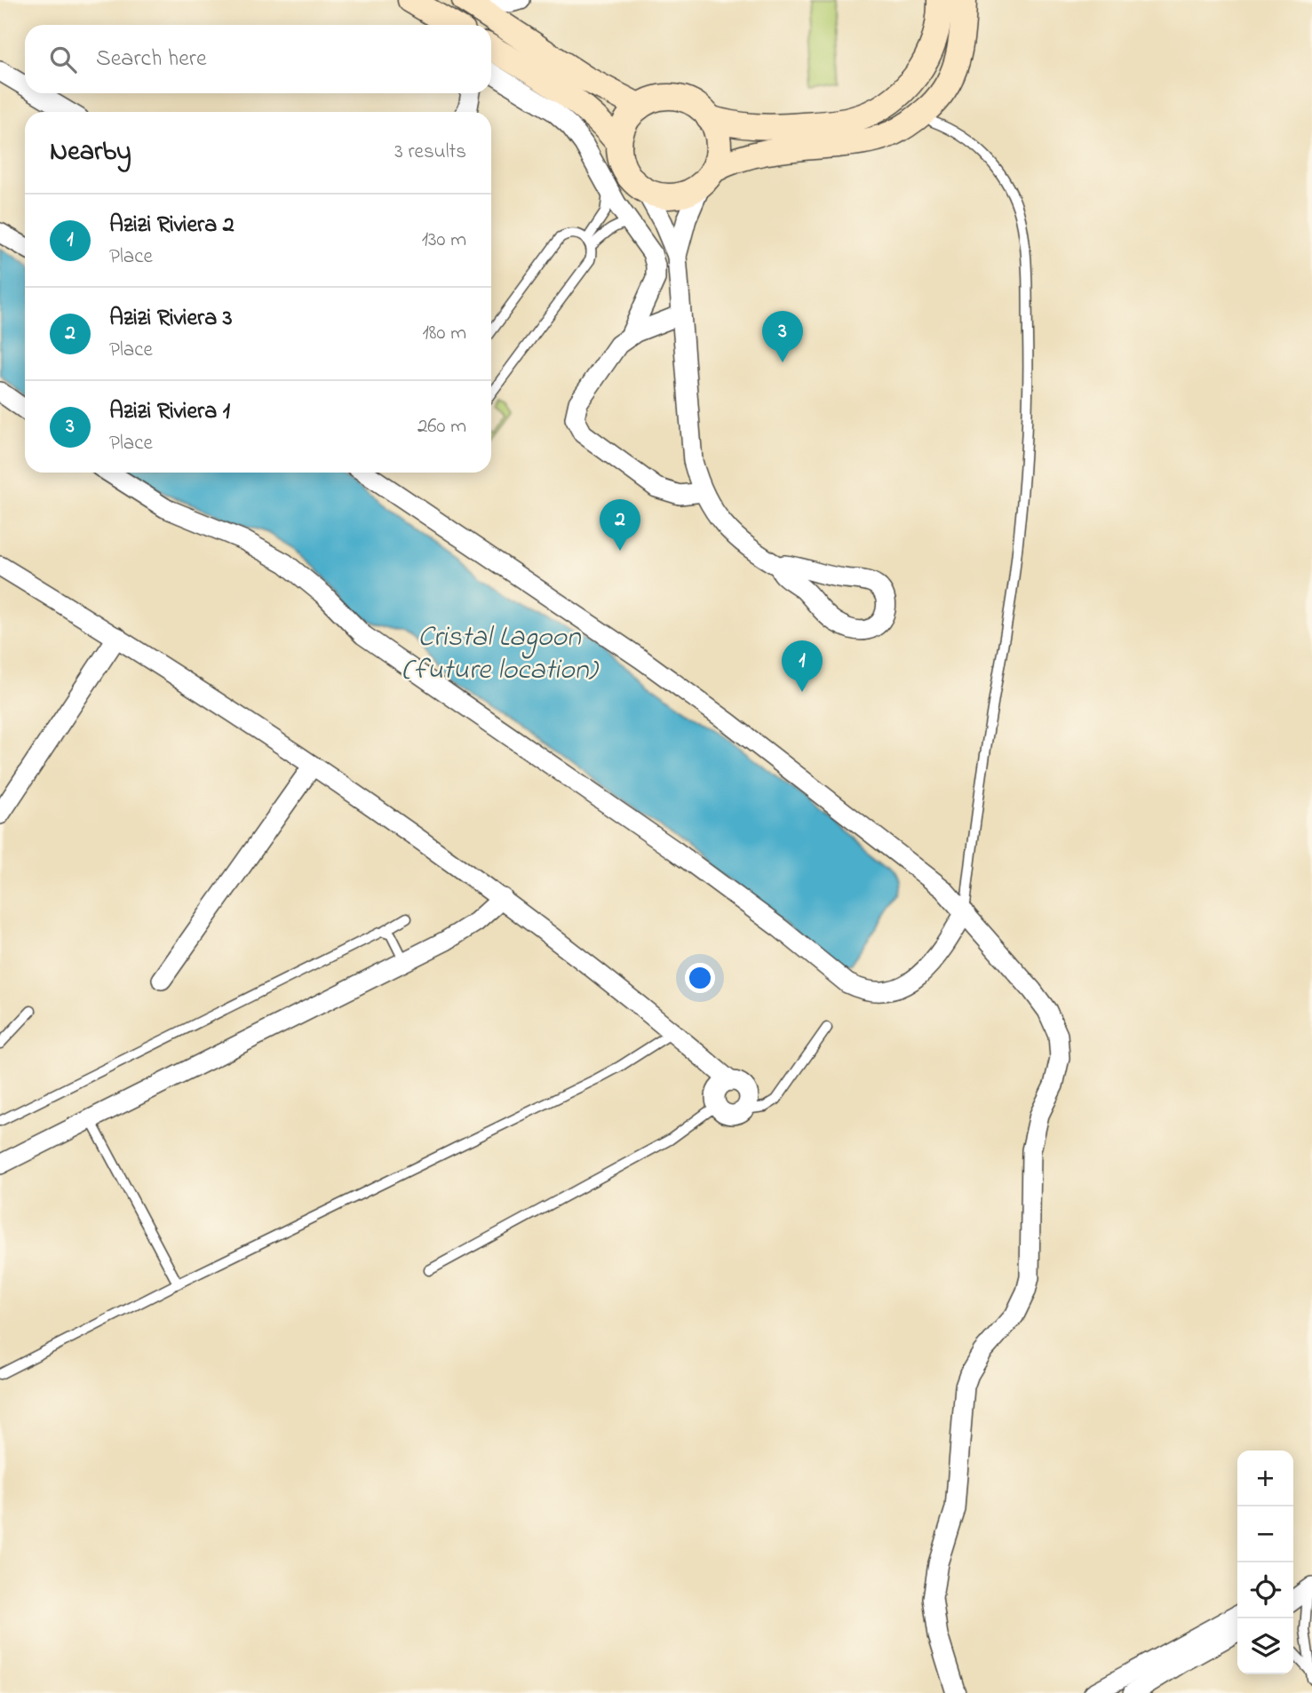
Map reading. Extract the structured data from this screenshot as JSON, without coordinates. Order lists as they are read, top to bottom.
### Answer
{
  "water": ["Cristal Lagoon (future location)"],
  "page": {
    "search": "Search here",
    "heading": ["Nearby", "3 results"],
    "list": [
      {
        "mark": "1",
        "name": "Azizi Riviera 2",
        "note": "Place",
        "value": "130 m"
      },
      {
        "mark": "2",
        "name": "Azizi Riviera 3",
        "note": "Place",
        "value": "180 m"
      },
      {
        "mark": "3",
        "name": "Azizi Riviera 1",
        "note": "Place",
        "value": "260 m"
      }
    ],
    "pins": ["3", "2", "1"],
    "map_buttons": ["+", "−"]
  }
}
